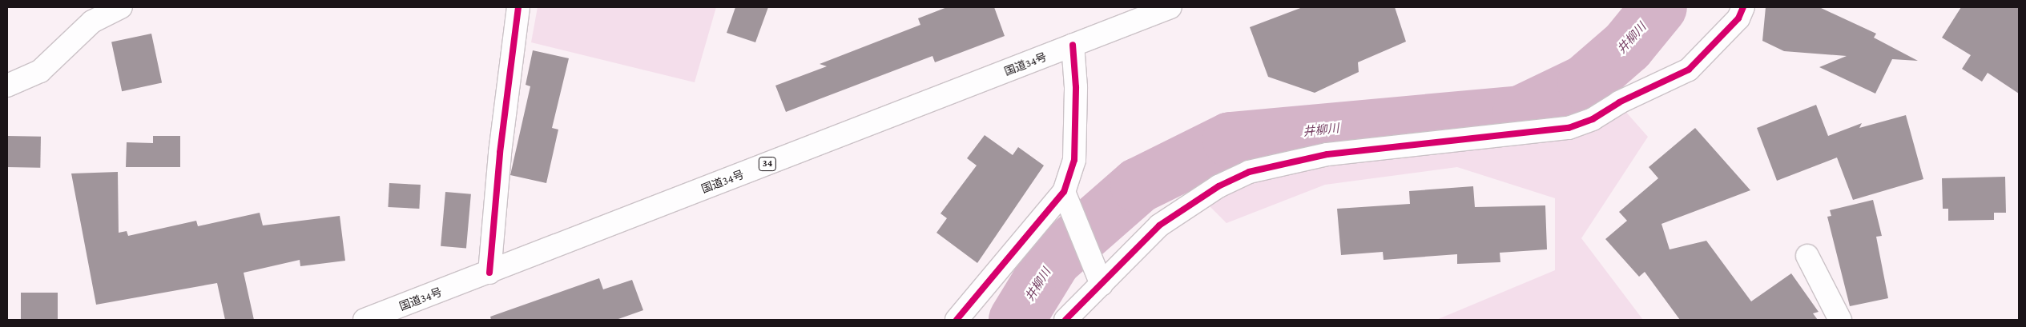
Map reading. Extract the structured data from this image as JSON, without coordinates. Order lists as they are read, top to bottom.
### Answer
{
  "streets": {
    "main road": ["国道34号", "34"]
  },
  "water": ["井柳川"]
}
